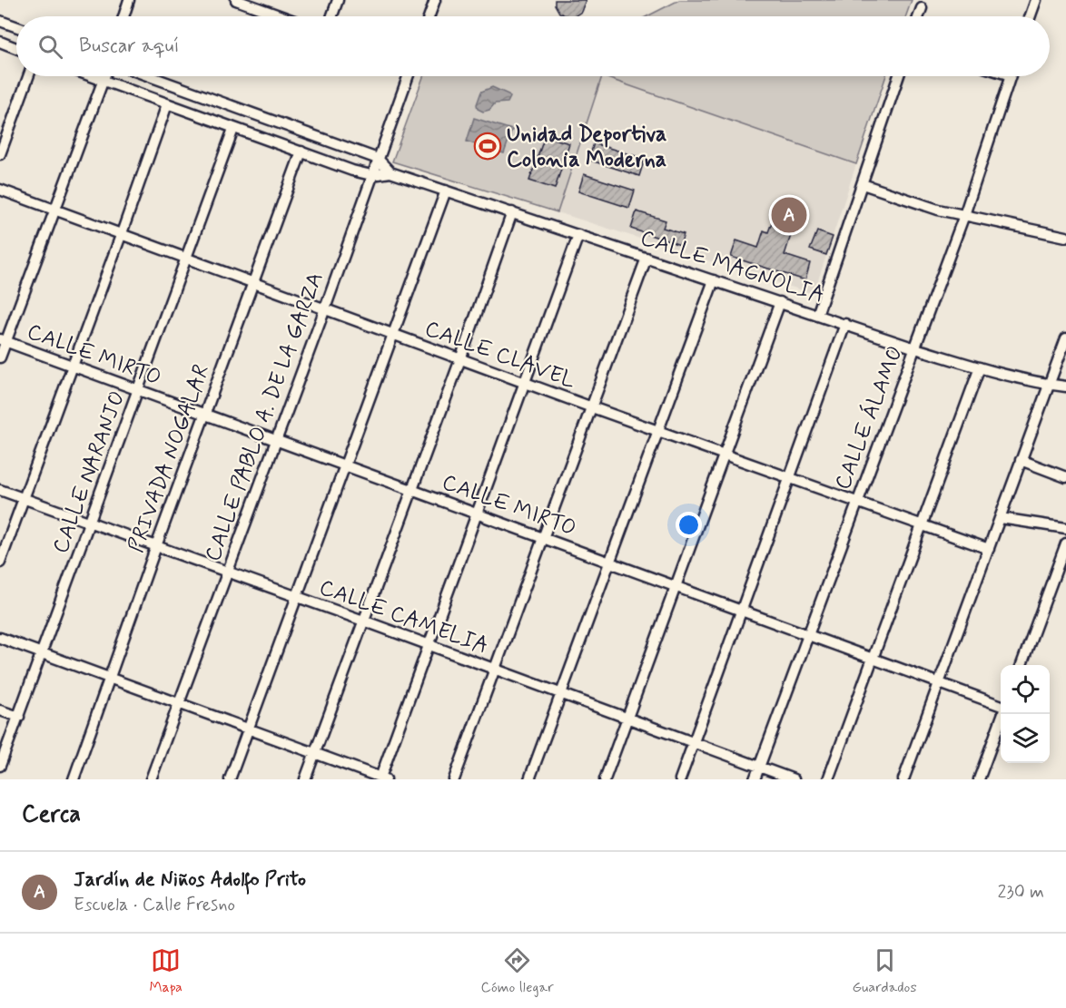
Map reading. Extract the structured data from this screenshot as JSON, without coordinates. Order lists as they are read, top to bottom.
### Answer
{
  "streets": {
    "street": [
      "CALLE MAGNOLIA",
      "CALLE MIRTO",
      "CALLE CLAVEL",
      "CALLE PABLO A. DE LA GARZA",
      "CALLE ÁLAMO",
      "PRIVADA NOGALAR",
      "CALLE NARANJO",
      "CALLE CAMELIA"
    ]
  },
  "crossings": [
    ["CALLE MAGNOLIA", "CALLE PABLO A. DE LA GARZA"],
    ["CALLE MAGNOLIA", "CALLE ÁLAMO"],
    ["CALLE MAGNOLIA", "PRIVADA NOGALAR"],
    ["CALLE MAGNOLIA", "CALLE NARANJO"],
    ["CALLE MIRTO", "CALLE PABLO A. DE LA GARZA"],
    ["CALLE MIRTO", "CALLE ÁLAMO"],
    ["CALLE MIRTO", "PRIVADA NOGALAR"],
    ["CALLE MIRTO", "CALLE NARANJO"],
    ["CALLE CLAVEL", "CALLE PABLO A. DE LA GARZA"],
    ["CALLE CLAVEL", "CALLE ÁLAMO"],
    ["CALLE CLAVEL", "PRIVADA NOGALAR"],
    ["CALLE CLAVEL", "CALLE NARANJO"],
    ["CALLE PABLO A. DE LA GARZA", "CALLE CAMELIA"],
    ["CALLE ÁLAMO", "CALLE CAMELIA"],
    ["PRIVADA NOGALAR", "CALLE CAMELIA"],
    ["CALLE NARANJO", "CALLE CAMELIA"]
  ],
  "places": {
    "sports": ["Unidad Deportiva Colonia Moderna"]
  },
  "page": {
    "search": "Buscar aquí",
    "pins": "A",
    "heading": "Cerca",
    "list": [
      {
        "mark": "A",
        "name": "Jardín de Niños Adolfo Prito",
        "note": "Escuela · Calle Fresno",
        "value": "230 m"
      }
    ],
    "nav": ["Mapa", "Cómo llegar", "Guardados"]
  }
}
